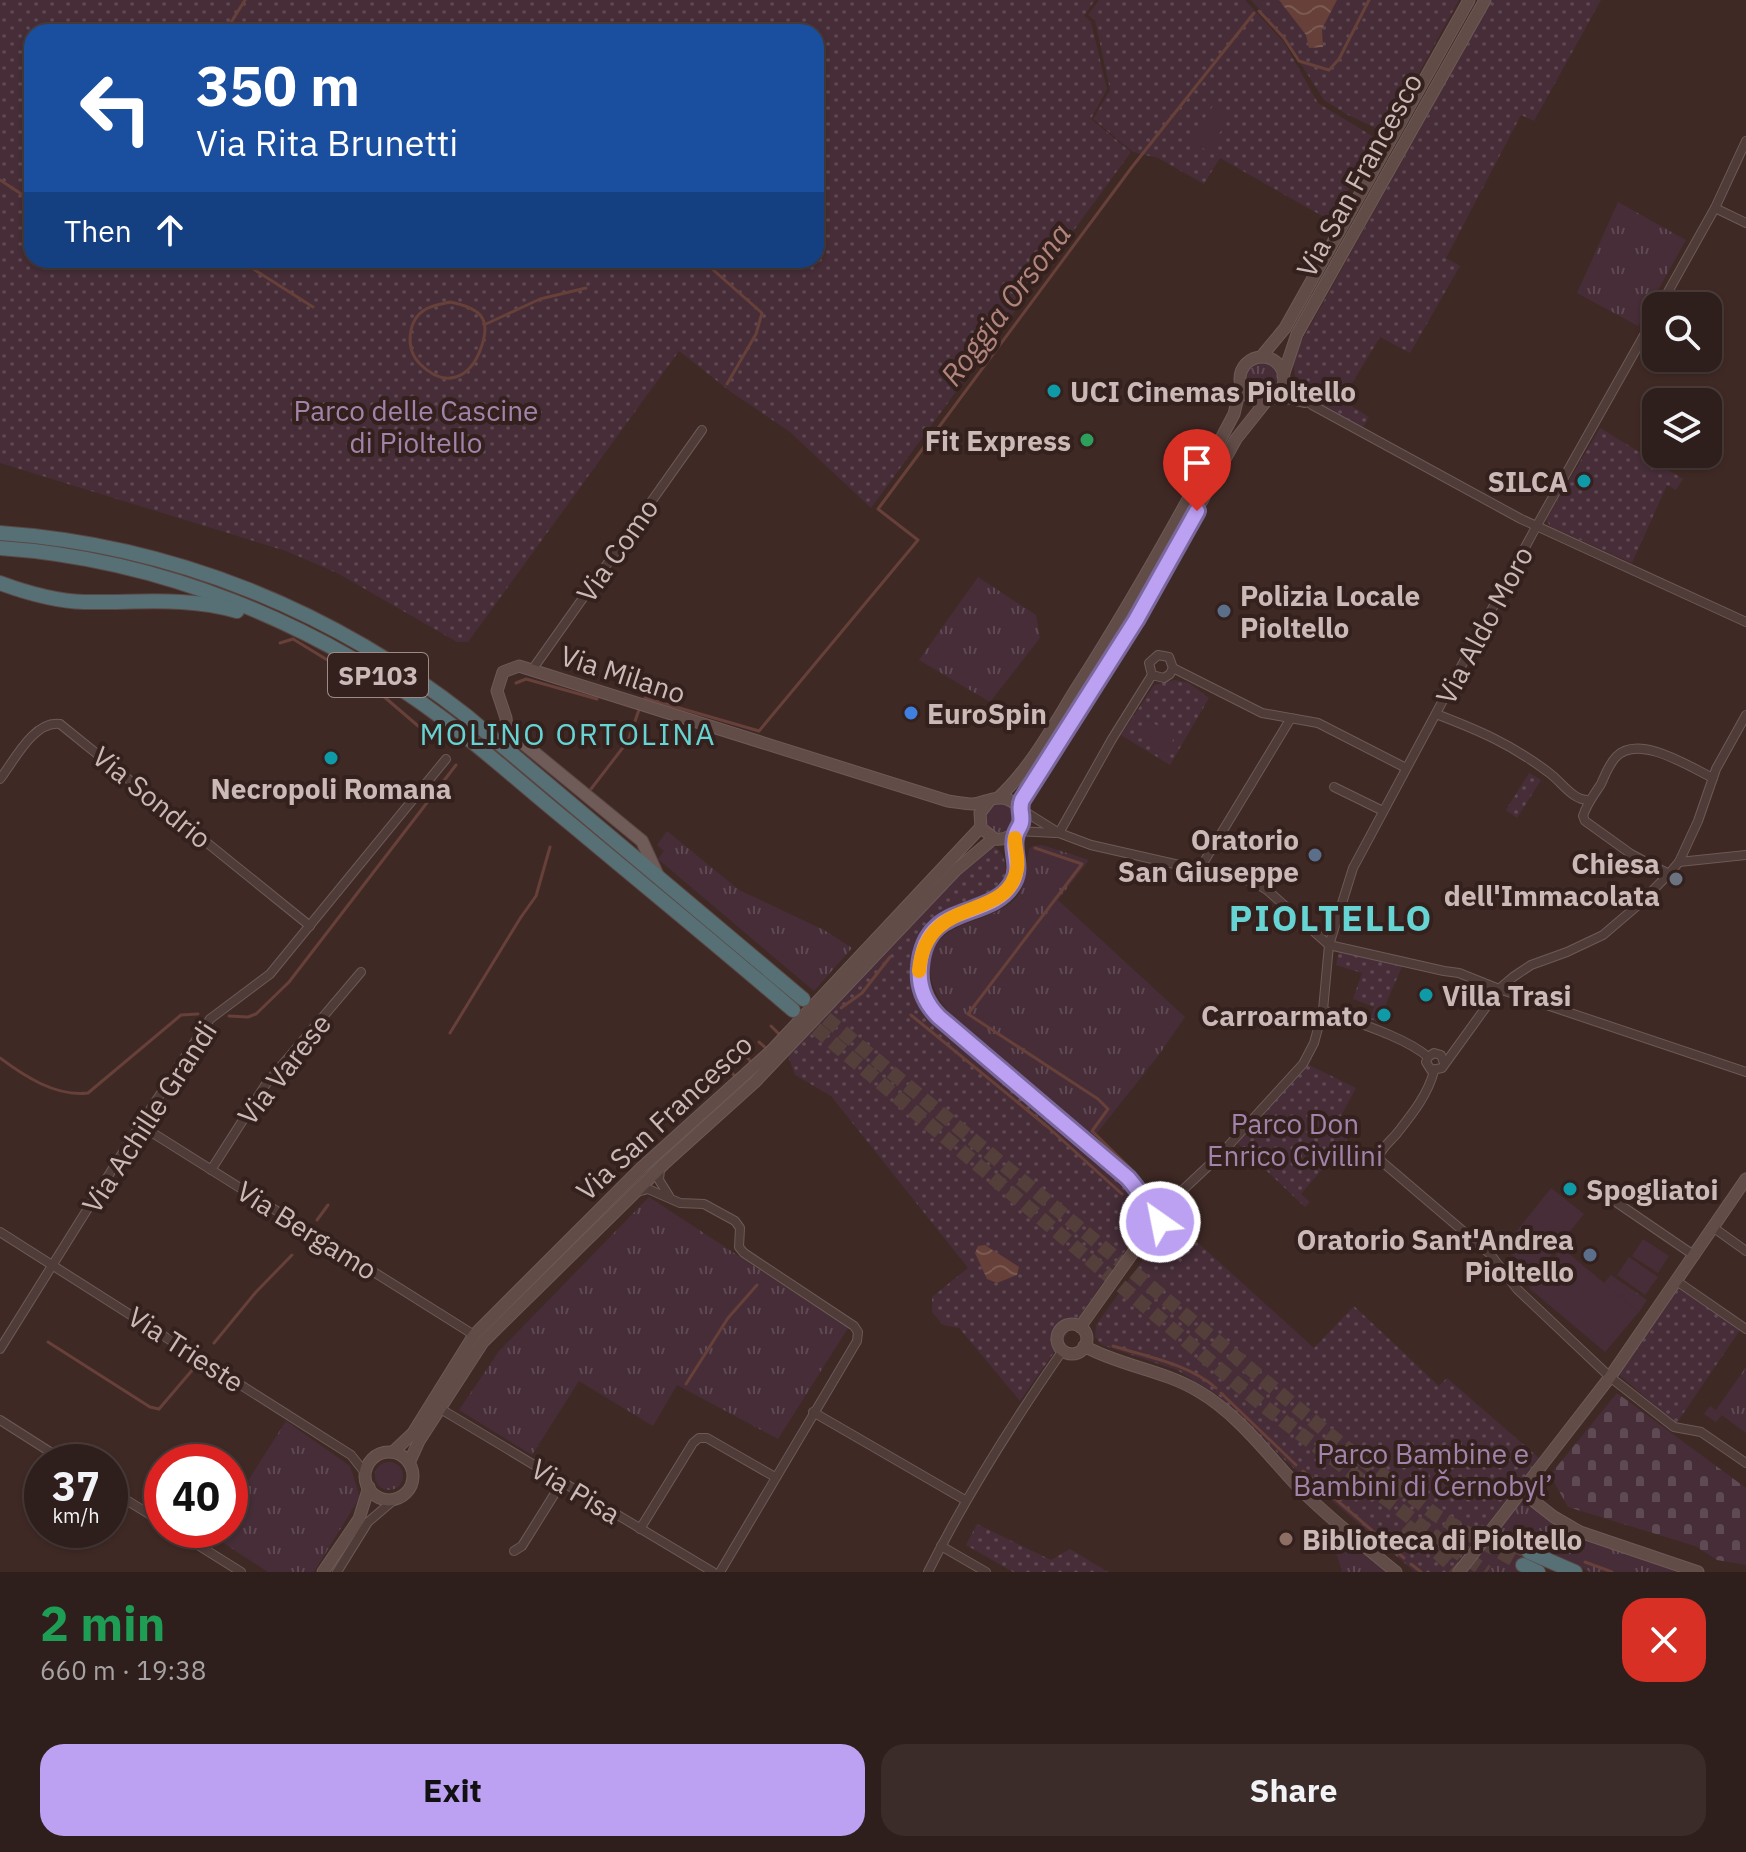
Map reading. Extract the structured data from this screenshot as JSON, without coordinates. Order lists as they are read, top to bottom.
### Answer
{
  "streets": {
    "highway": ["SP103"],
    "street": [
      "Via San Francesco",
      "Via Como",
      "Via Aldo Moro",
      "Via Milano",
      "Via Sondrio",
      "Via Varese",
      "Via Achille Grandi",
      "Via Bergamo",
      "Via Trieste",
      "Via Pisa"
    ]
  },
  "crossings": [
    ["Via San Francesco", "Via Milano"],
    ["Via San Francesco", "Via Bergamo"],
    ["Via San Francesco", "Via Trieste"],
    ["Via San Francesco", "Via Pisa"],
    ["Via Como", "Via Milano"],
    ["Via Sondrio", "Via Achille Grandi"],
    ["Via Varese", "Via Bergamo"],
    ["Via Achille Grandi", "Via Bergamo"],
    ["Via Achille Grandi", "Via Trieste"]
  ],
  "districts": ["MOLINO ORTOLINA", "PIOLTELLO"],
  "water": ["Roggia Orsona"],
  "parks": ["Parco delle Cascine di Pioltello", "Parco Don Enrico Civillini", "Parco Bambine e Bambini di Černobyl’"],
  "places": [
    "UCI Cinemas Pioltello",
    "Fit Express",
    "SILCA",
    "Polizia Locale Pioltello",
    "EuroSpin",
    "Necropoli Romana",
    "Oratorio San Giuseppe",
    "Chiesa dell'Immacolata",
    "Villa Trasi",
    "Carroarmato",
    "Spogliatoi",
    "Oratorio Sant'Andrea Pioltello",
    "Biblioteca di Pioltello"
  ],
  "page": {
    "turn": ["350 m", "Via Rita Brunetti"],
    "then": "Then",
    "speed": "37 km/h",
    "limit": "40",
    "heading": ["2 min", "660 m · 19:38"],
    "buttons": ["Exit", "Share"]
  }
}
